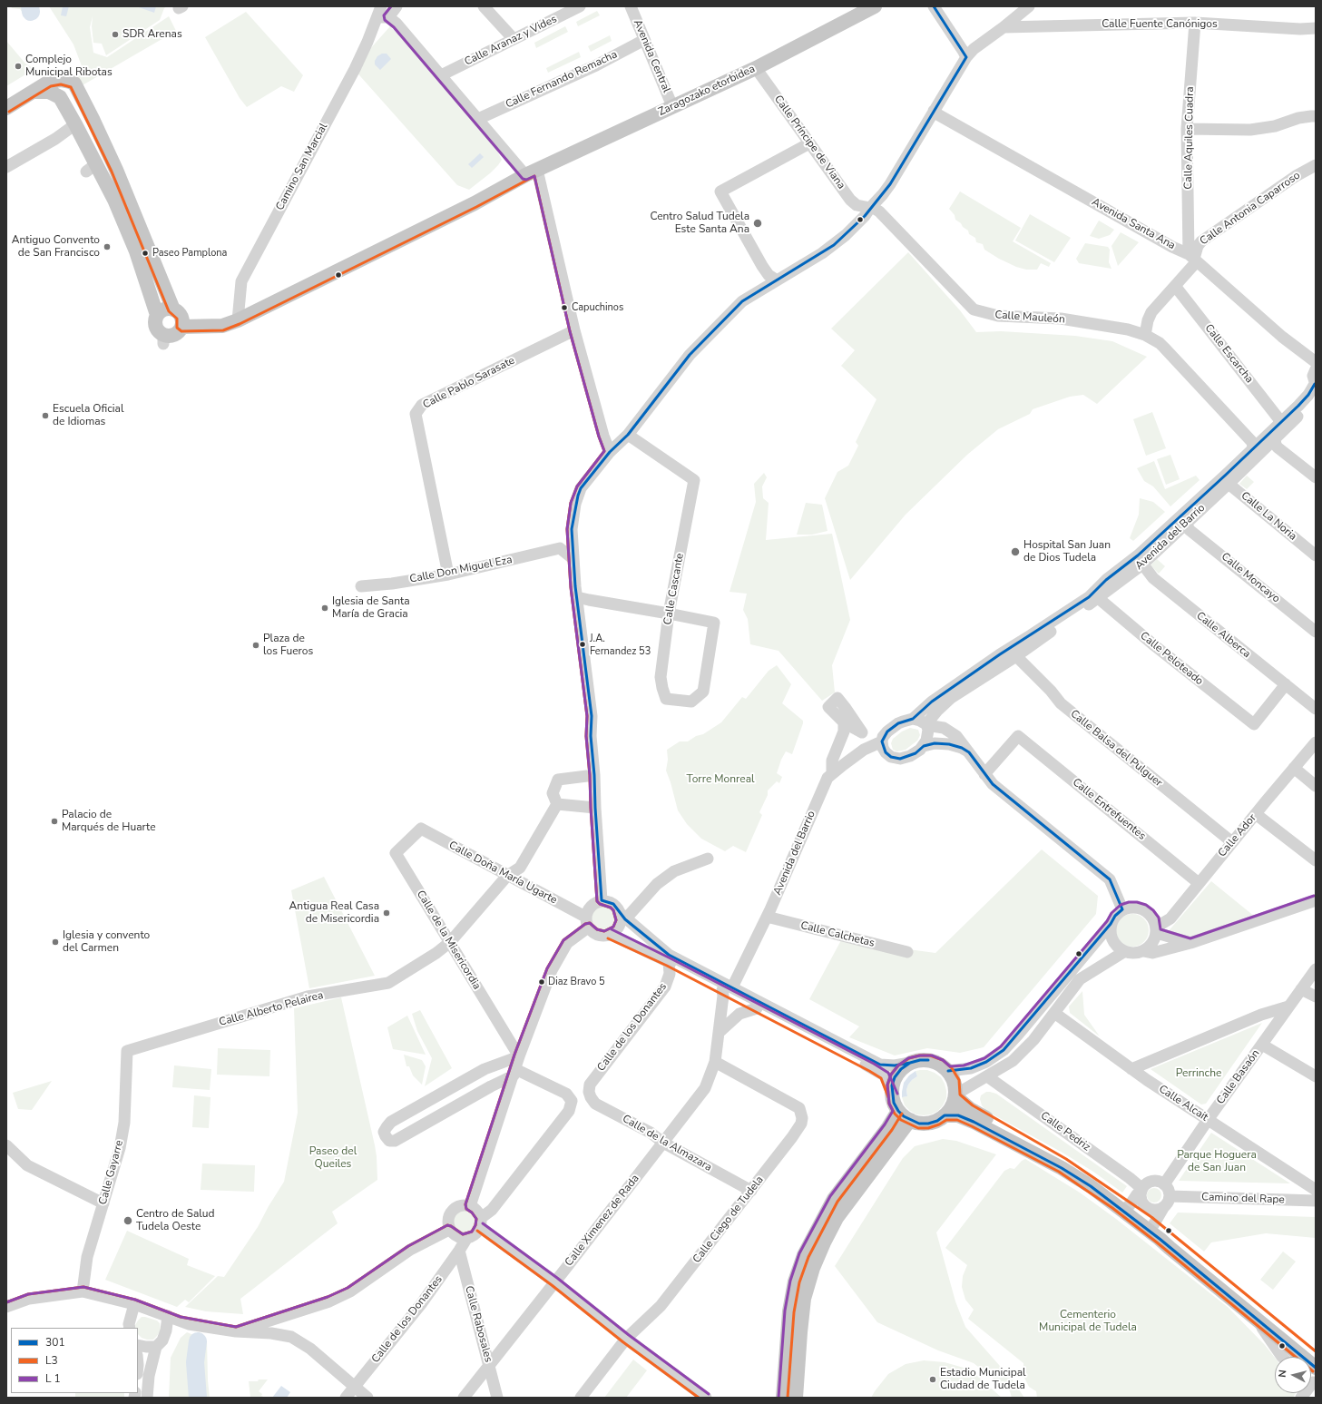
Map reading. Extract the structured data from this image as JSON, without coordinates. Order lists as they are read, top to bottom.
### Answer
{
  "streets": {
    "main road": ["Zaragozako etorbidea"],
    "street": [
      "Calle Fuente Canónigos",
      "Calle Aranaz y Vides",
      "Avenida Central",
      "Calle Fernando Remacha",
      "Calle Aquiles Cuadra",
      "Calle Príncipe de Viana",
      "Camino San Marcial",
      "Calle Antonia Caparroso",
      "Avenida Santa Ana",
      "Calle Mauleón",
      "Calle Escarcha",
      "Calle Pablo Sarasate",
      "Calle La Noria",
      "Avenida del Barrio",
      "Calle Don Miguel Eza",
      "Calle Moncayo",
      "Calle Cascante",
      "Calle Alberca",
      "Calle Peloteado",
      "Calle Balsa del Pulguer",
      "Calle Entrefuentes",
      "Calle Ador",
      "Calle Doña María Ugarte",
      "Calle Calchetas",
      "Calle de la Misericordia",
      "Calle Alberto Pelairea",
      "Calle de los Donantes",
      "Calle Basaón",
      "Calle Alcait",
      "Calle Pedriz",
      "Calle de la Almazara",
      "Calle Gayarre",
      "Camino del Rape",
      "Calle Ciego de Tudela",
      "Calle Ximenez de Rada",
      "Calle Rabosales"
    ]
  },
  "crossings": [
    ["Calle Fuente Canónigos", "Calle Aquiles Cuadra"],
    ["Avenida Central", "Calle Fernando Remacha"],
    ["Avenida Central", "Zaragozako etorbidea"],
    ["Zaragozako etorbidea", "Calle Príncipe de Viana"],
    ["Zaragozako etorbidea", "Camino San Marcial"],
    ["Calle Aquiles Cuadra", "Calle Antonia Caparroso"],
    ["Calle Aquiles Cuadra", "Avenida Santa Ana"],
    ["Calle Príncipe de Viana", "Calle Mauleón"],
    ["Calle Antonia Caparroso", "Avenida Santa Ana"],
    ["Calle Mauleón", "Avenida del Barrio"],
    ["Calle Escarcha", "Avenida del Barrio"],
    ["Calle Pablo Sarasate", "Calle Don Miguel Eza"],
    ["Calle La Noria", "Avenida del Barrio"],
    ["Avenida del Barrio", "Calle Moncayo"],
    ["Avenida del Barrio", "Calle Alberca"],
    ["Avenida del Barrio", "Calle Peloteado"],
    ["Avenida del Barrio", "Calle Balsa del Pulguer"],
    ["Avenida del Barrio", "Calle Calchetas"],
    ["Avenida del Barrio", "Calle Ximenez de Rada"],
    ["Calle Alberca", "Calle Peloteado"],
    ["Calle Balsa del Pulguer", "Calle Ador"],
    ["Calle Entrefuentes", "Calle Ador"],
    ["Calle Doña María Ugarte", "Calle de la Misericordia"],
    ["Calle Doña María Ugarte", "Calle Alberto Pelairea"],
    ["Calle de la Misericordia", "Calle Alberto Pelairea"],
    ["Calle Alberto Pelairea", "Calle Gayarre"],
    ["Calle de los Donantes", "Calle de la Almazara"],
    ["Calle de los Donantes", "Calle Rabosales"],
    ["Calle Basaón", "Calle Alcait"],
    ["Calle Basaón", "Calle Pedriz"],
    ["Calle Basaón", "Camino del Rape"],
    ["Calle Pedriz", "Camino del Rape"],
    ["Calle de la Almazara", "Calle Ciego de Tudela"],
    ["Calle de la Almazara", "Calle Ximenez de Rada"],
    ["Calle Ciego de Tudela", "Calle Ximenez de Rada"],
    ["Calle Ximenez de Rada", "Calle Rabosales"]
  ],
  "parks": [
    "Torre Monreal",
    "Perrinche",
    "Paseo del Queiles",
    "Parque Hoguera de San Juan",
    "Cementerio Municipal de Tudela"
  ],
  "places": [
    "SDR Arenas",
    "Complejo Municipal Ribotas",
    "Centro Salud Tudela Este Santa Ana",
    "Antiguo Convento de San Francisco",
    "Paseo Pamplona",
    "Capuchinos",
    "Escuela Oficial de Idiomas",
    "Hospital San Juan de Dios Tudela",
    "Iglesia de Santa María de Gracia",
    "J.A. Fernandez 53",
    "Plaza de los Fueros",
    "Palacio de Marqués de Huarte",
    "Antigua Real Casa de Misericordia",
    "Iglesia y convento del Carmen",
    "Diaz Bravo 5",
    "Centro de Salud Tudela Oeste",
    "Estadio Municipal Ciudad de Tudela"
  ],
  "lines": ["transit line 301", "transit line L3"],
  "legend": ["301", "L3", "L 1"],
  "north": "left"
}
